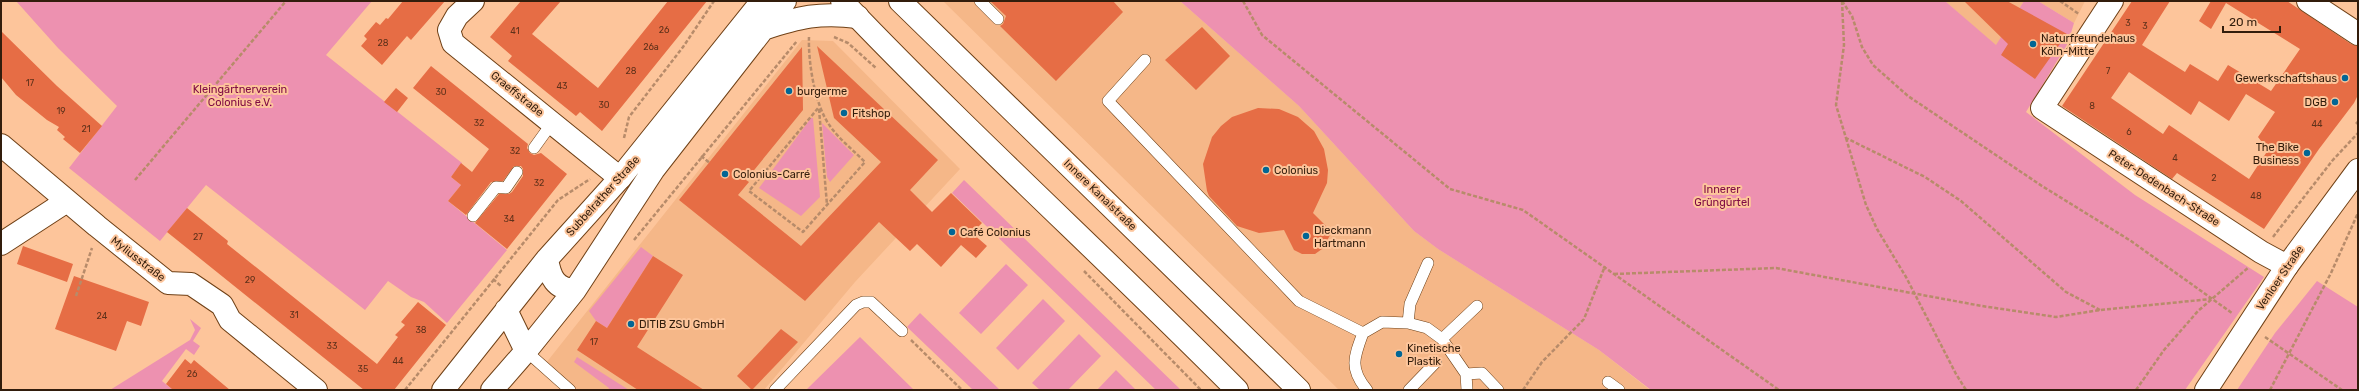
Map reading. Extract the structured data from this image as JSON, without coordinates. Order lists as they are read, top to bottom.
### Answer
{
  "streets": {
    "main road": [
      "Graeffstraße",
      "Peter-Dedenbach-Straße",
      "Innere Kanalstraße",
      "Subbelrather Straße",
      "Myliusstraße",
      "Venloer Straße"
    ]
  },
  "crossings": [
    ["Graeffstraße", "Subbelrather Straße"],
    ["Peter-Dedenbach-Straße", "Venloer Straße"]
  ],
  "parks": ["Kleingärtnerverein Colonius e.V.", "Innerer Grüngürtel"],
  "places": [
    "Naturfreundehaus Köln-Mitte",
    "Gewerkschaftshaus",
    "burgerme",
    "DGB",
    "Fitshop",
    "The Bike Business",
    "Colonius",
    "Colonius-Carré",
    "Café Colonius",
    "Dieckmann Hartmann",
    "DITIB ZSU GmbH",
    "Kinetische Plastik"
  ],
  "house_numbers": [
    "3",
    "3",
    "26",
    "41",
    "28",
    "26a",
    "28",
    "7",
    "17",
    "43",
    "30",
    "30",
    "8",
    "19",
    "32",
    "44",
    "21",
    "6",
    "32",
    "4",
    "2",
    "32",
    "48",
    "34",
    "27",
    "29",
    "31",
    "24",
    "38",
    "17",
    "33",
    "44",
    "35",
    "26"
  ],
  "scale_bar": "20 m"
}
